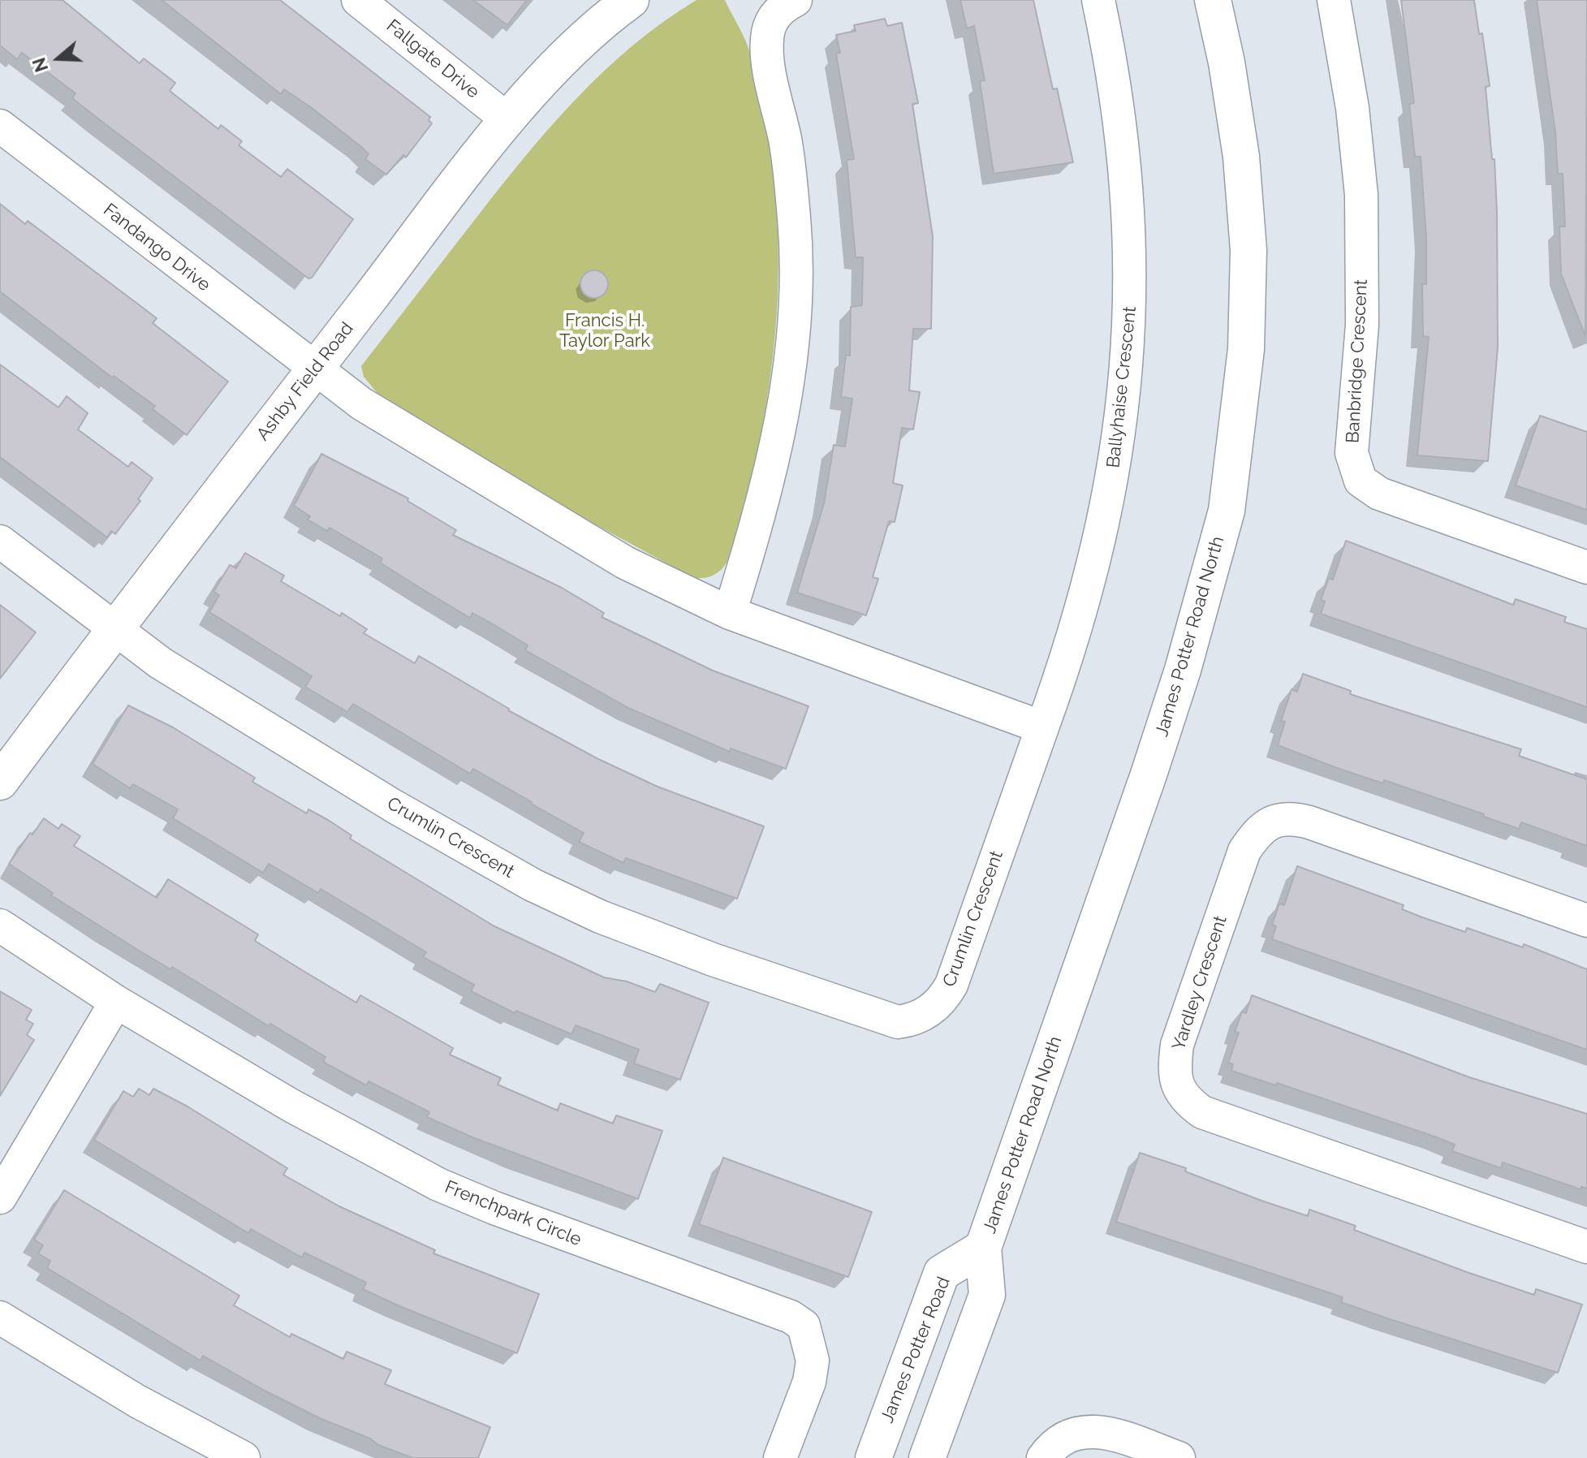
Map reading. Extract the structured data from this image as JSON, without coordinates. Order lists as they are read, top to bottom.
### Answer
{
  "streets": {
    "main road": ["Ashby Field Road", "James Potter Road North", "James Potter Road"],
    "street": [
      "Fallgate Drive",
      "Fandango Drive",
      "Banbridge Crescent",
      "Ballyhaise Crescent",
      "Crumlin Crescent",
      "Yardley Crescent",
      "Frenchpark Circle"
    ]
  },
  "crossings": [
    ["Fallgate Drive", "Ashby Field Road"],
    ["Fandango Drive", "Ashby Field Road"],
    ["Ashby Field Road", "Crumlin Crescent"],
    ["Ballyhaise Crescent", "Crumlin Crescent"],
    ["James Potter Road North", "James Potter Road"]
  ],
  "parks": ["Francis H. Taylor Park"],
  "north": "left"
}
